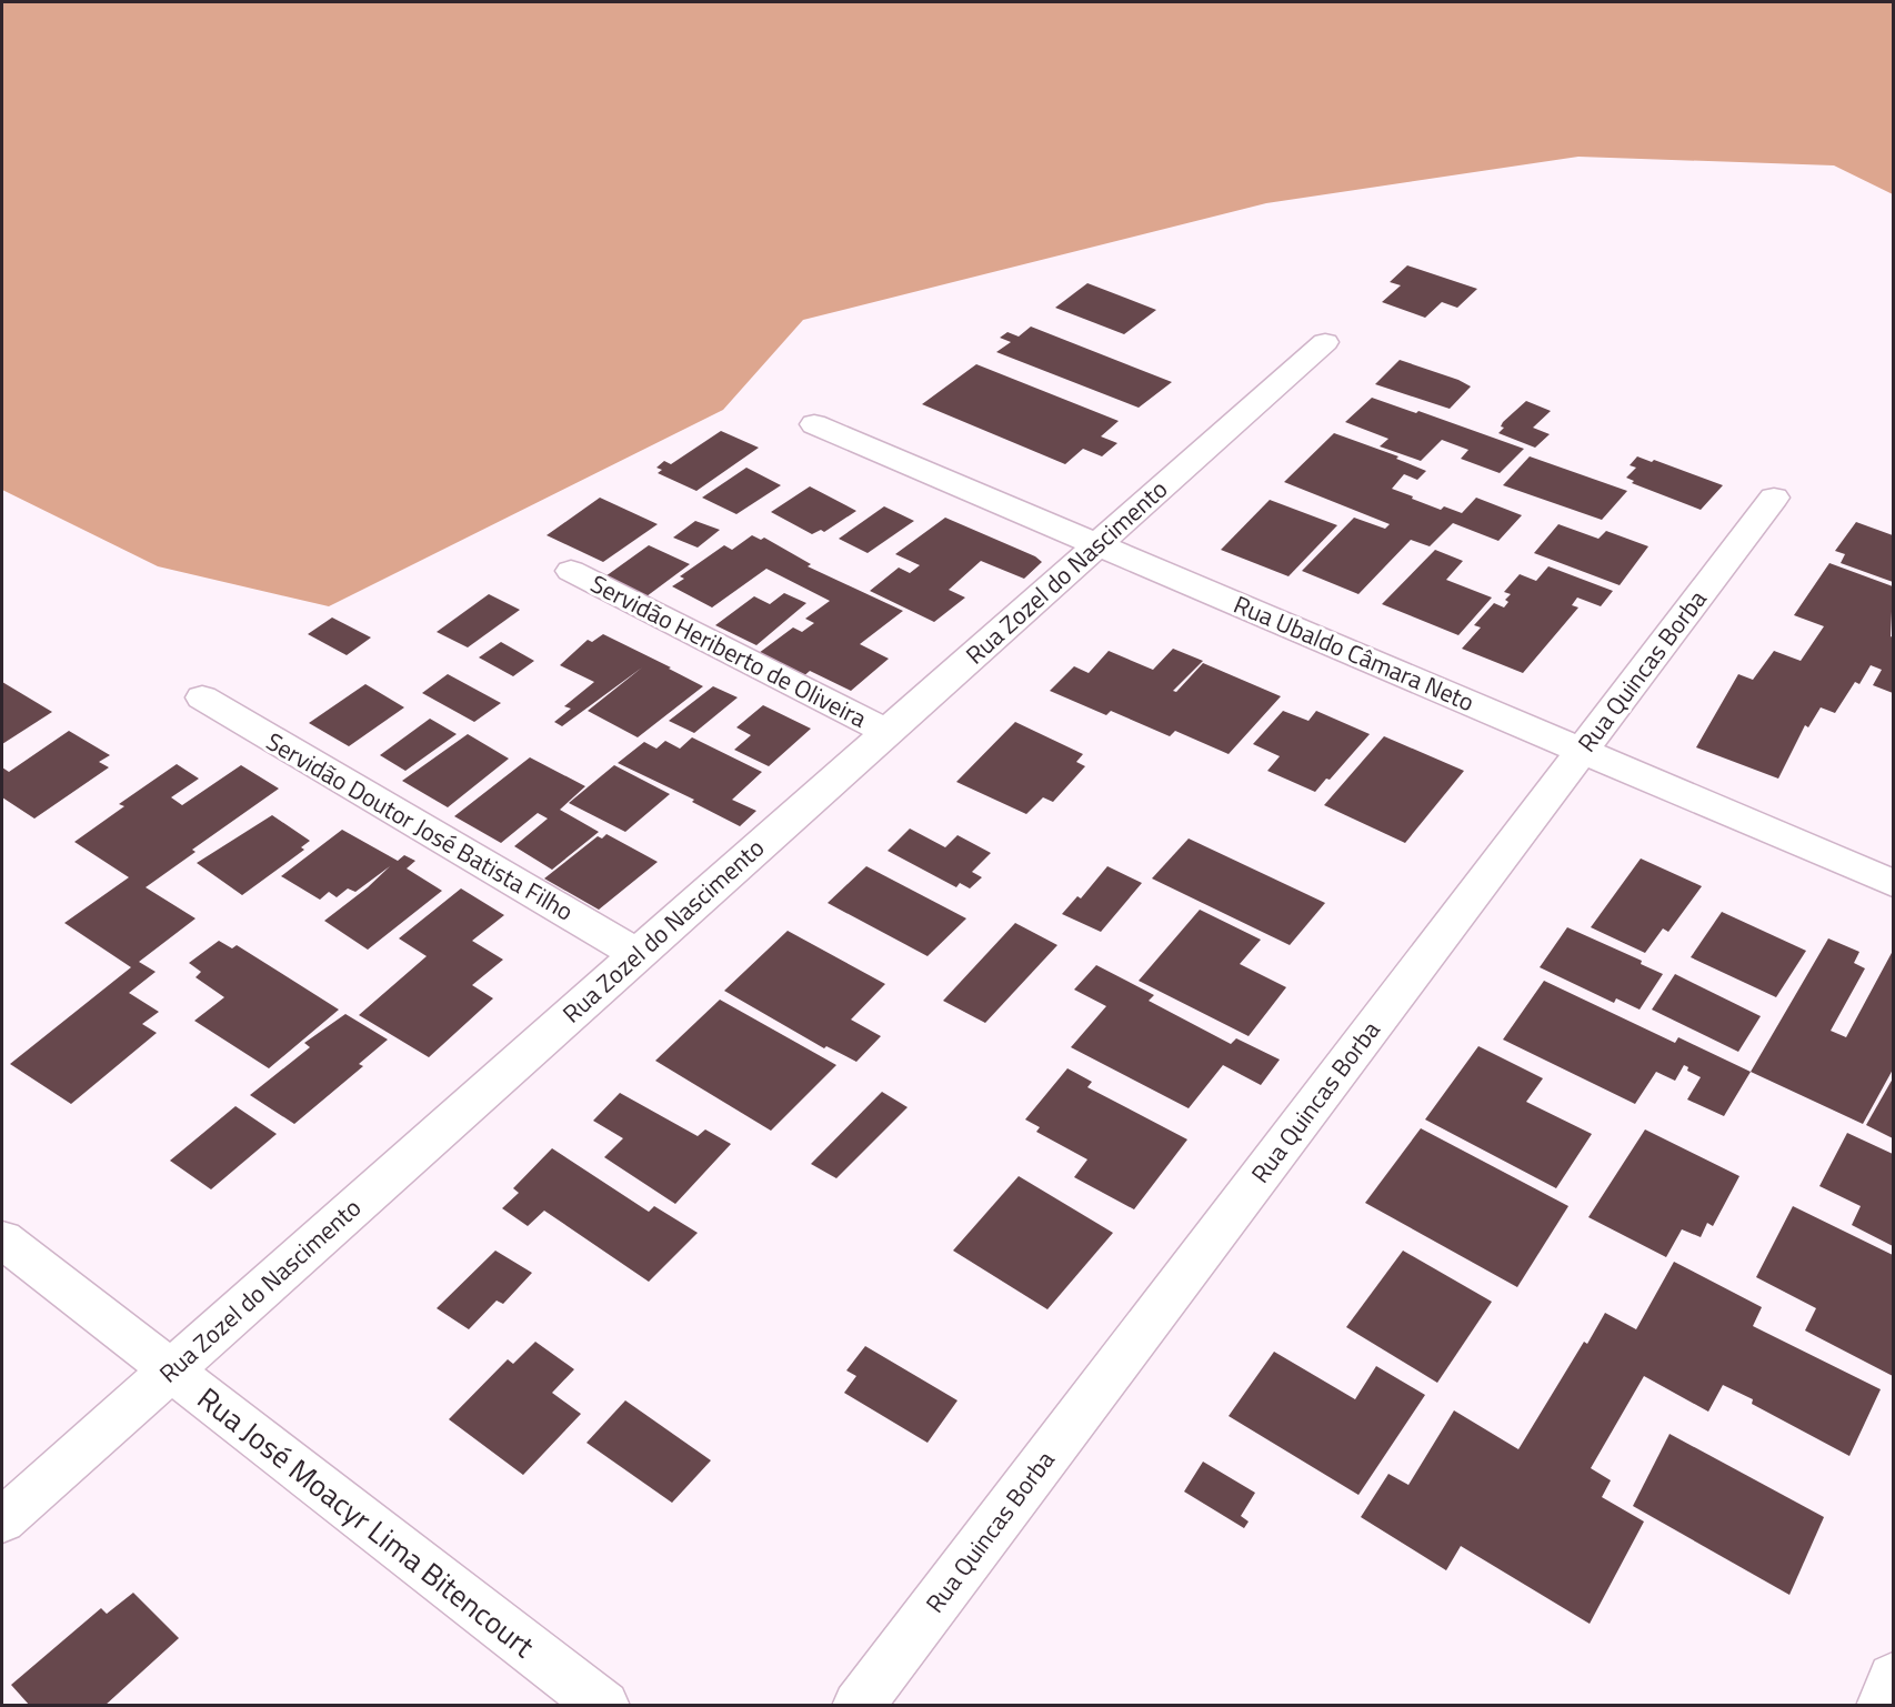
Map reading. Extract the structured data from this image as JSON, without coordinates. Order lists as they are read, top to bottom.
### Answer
{
  "streets": {
    "street": [
      "Rua Zozel do Nascimento",
      "Servidão Heriberto de Oliveira",
      "Rua Ubaldo Câmara Neto",
      "Rua Quincas Borba",
      "Servidão Doutor José Batista Filho",
      "Rua José Moacyr Lima Bitencourt"
    ]
  },
  "crossings": [
    ["Rua Zozel do Nascimento", "Servidão Heriberto de Oliveira"],
    ["Rua Zozel do Nascimento", "Rua Ubaldo Câmara Neto"],
    ["Rua Zozel do Nascimento", "Servidão Doutor José Batista Filho"],
    ["Rua Zozel do Nascimento", "Rua José Moacyr Lima Bitencourt"],
    ["Rua Ubaldo Câmara Neto", "Rua Quincas Borba"]
  ]
}
